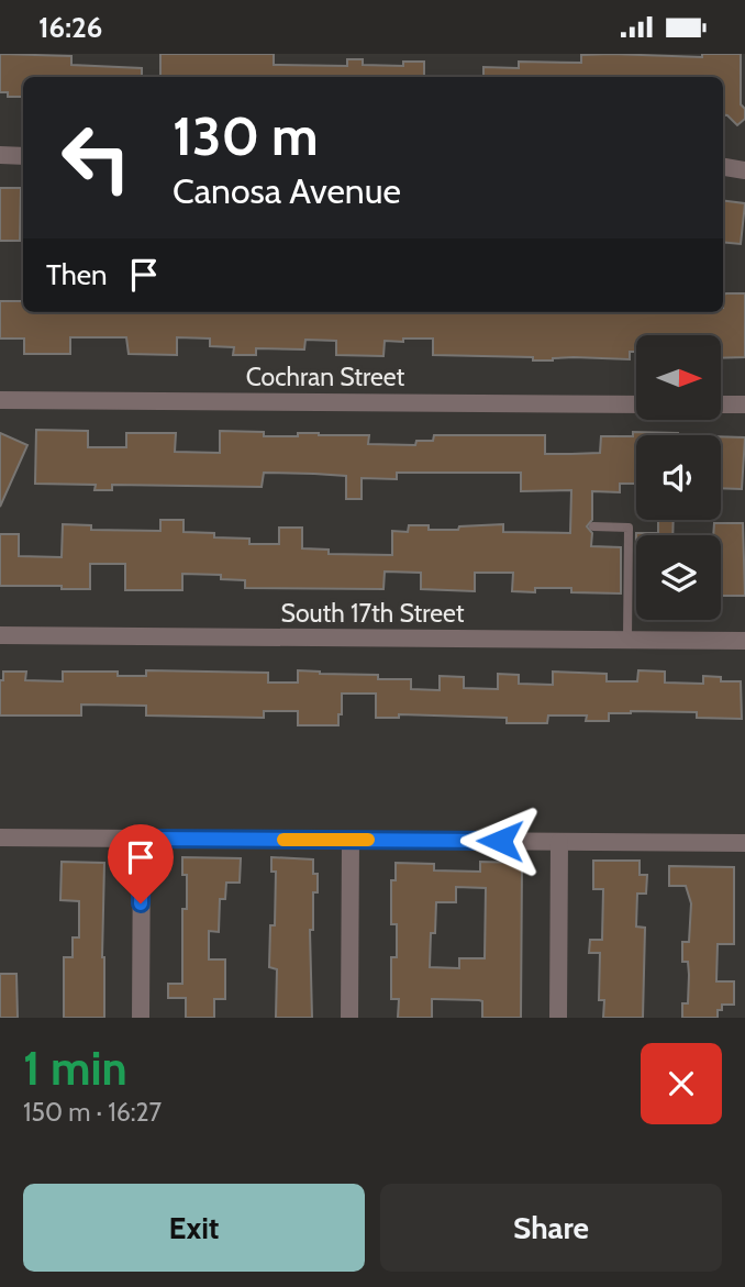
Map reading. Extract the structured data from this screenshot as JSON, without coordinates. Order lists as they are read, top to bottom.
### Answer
{
  "streets": {
    "street": ["Cochran Street", "South 17th Street"]
  },
  "north": "right",
  "page": {
    "status": "16:26",
    "turn": ["130 m", "Canosa Avenue"],
    "then": "Then",
    "heading": ["1 min", "150 m · 16:27"],
    "buttons": ["Exit", "Share"]
  }
}
